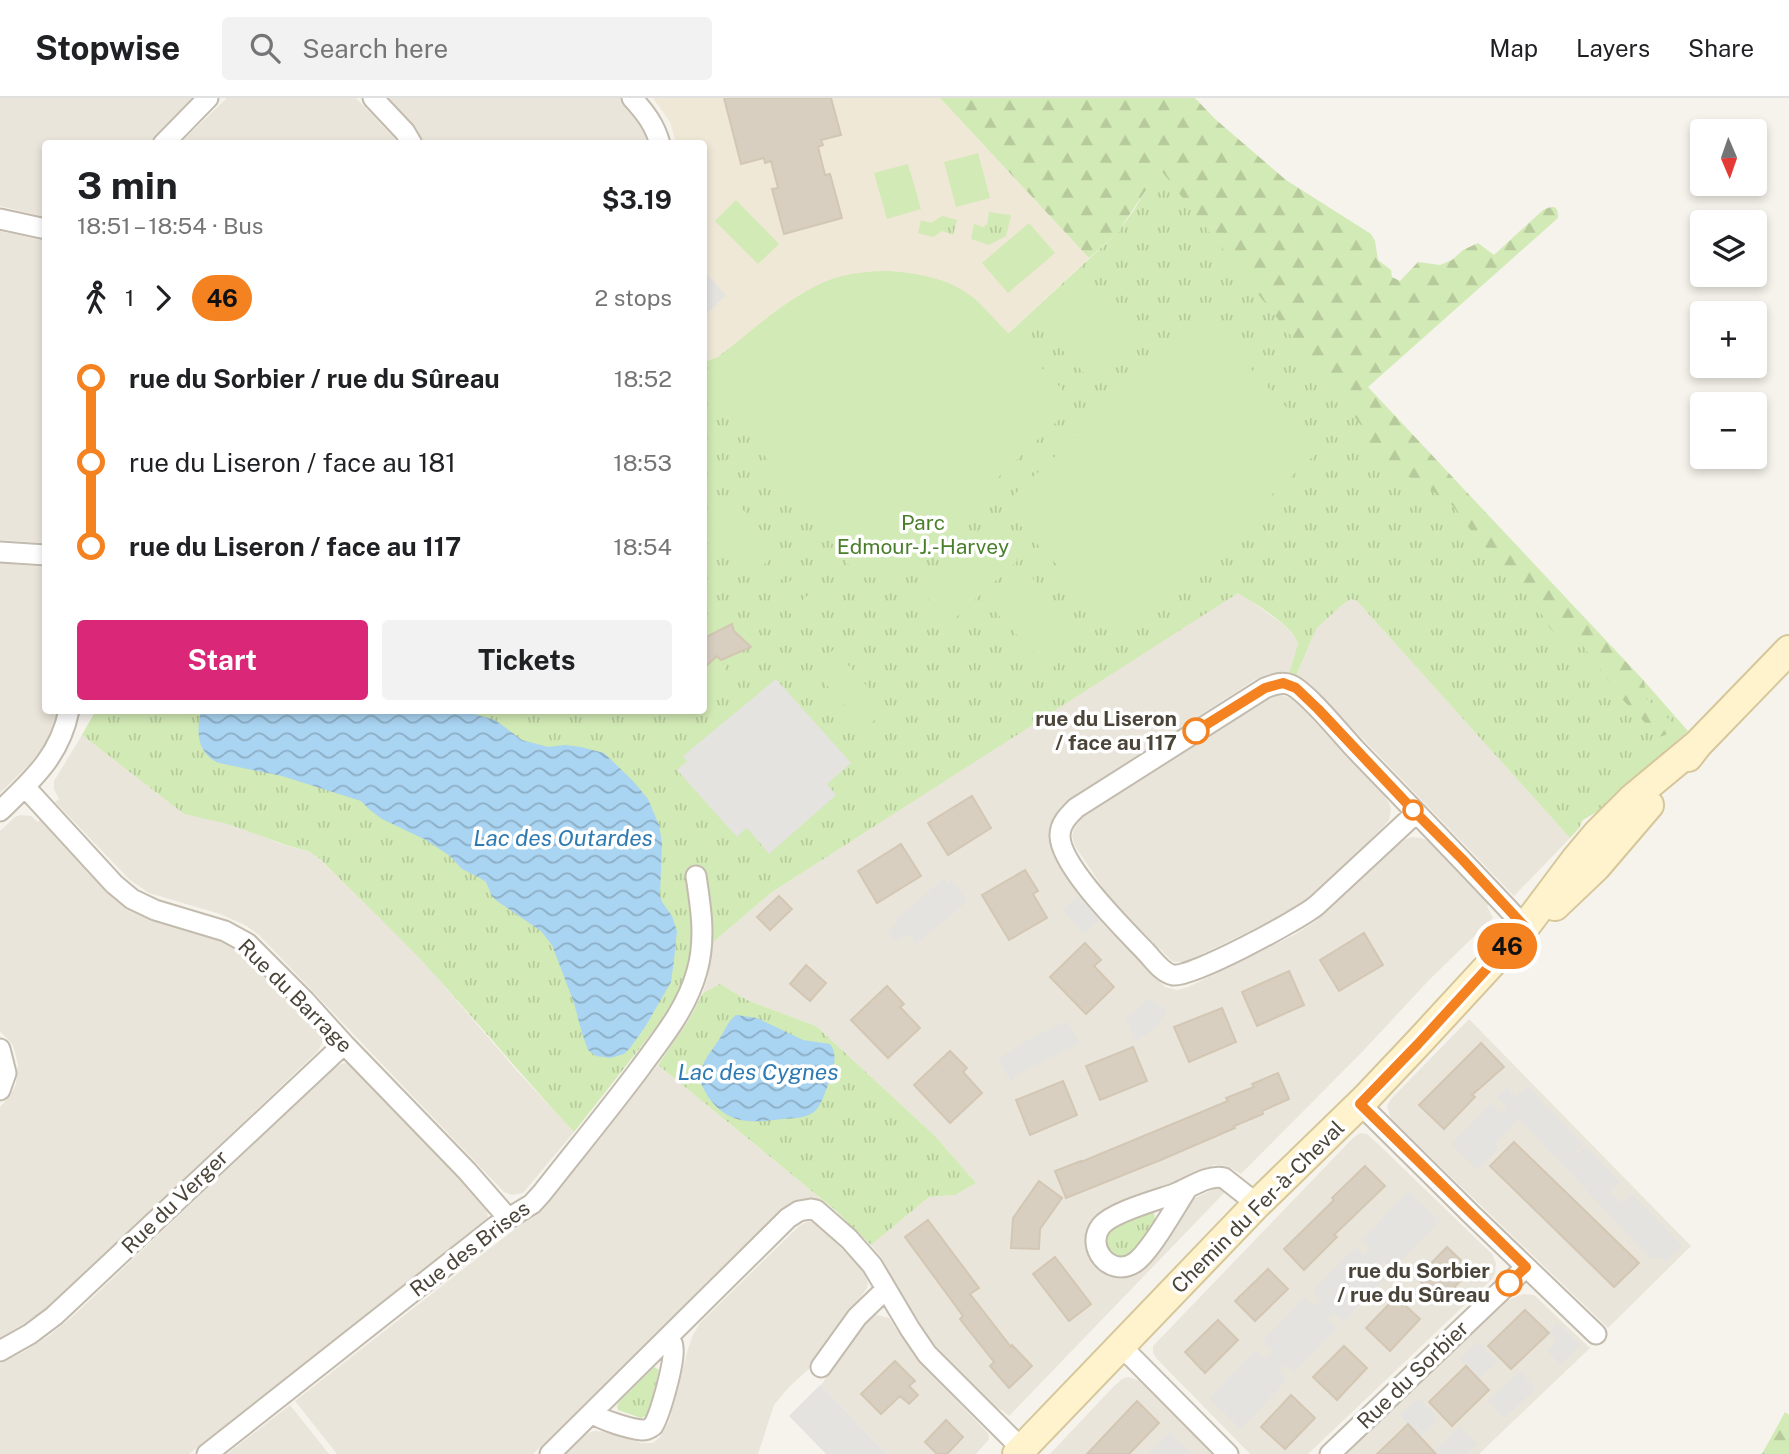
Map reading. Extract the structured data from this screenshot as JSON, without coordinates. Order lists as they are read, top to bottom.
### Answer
{
  "streets": {
    "street": [
      "Rue du Barrage",
      "Rue du Verger",
      "Chemin du Fer-à-Cheval",
      "Rue des Brises",
      "Rue du Sorbier"
    ]
  },
  "crossings": [
    ["Rue du Barrage", "Rue du Verger"],
    ["Rue du Barrage", "Rue des Brises"]
  ],
  "water": ["Lac des Outardes", "Lac des Cygnes"],
  "parks": ["Parc Edmour-J.-Harvey"],
  "places": ["rue du Liseron / face au 117", "rue du Sorbier / rue du Sûreau"],
  "lines": ["bus line 46"],
  "north": "bottom",
  "page": {
    "header": "Stopwise",
    "search": "Search here",
    "nav": ["Map", "Layers", "Share"],
    "on_map": "46",
    "map_buttons": ["+", "−"],
    "heading": ["3 min", "18:51 – 18:54 · Bus", "$3.19"],
    "legs": ["1", "46", "2 stops"],
    "list": [
      {
        "name": "rue du Sorbier / rue du Sûreau",
        "value": "18:52"
      },
      {
        "name": "rue du Liseron / face au 181",
        "value": "18:53"
      },
      {
        "name": "rue du Liseron / face au 117",
        "value": "18:54"
      }
    ],
    "buttons": ["Start", "Tickets"]
  }
}
